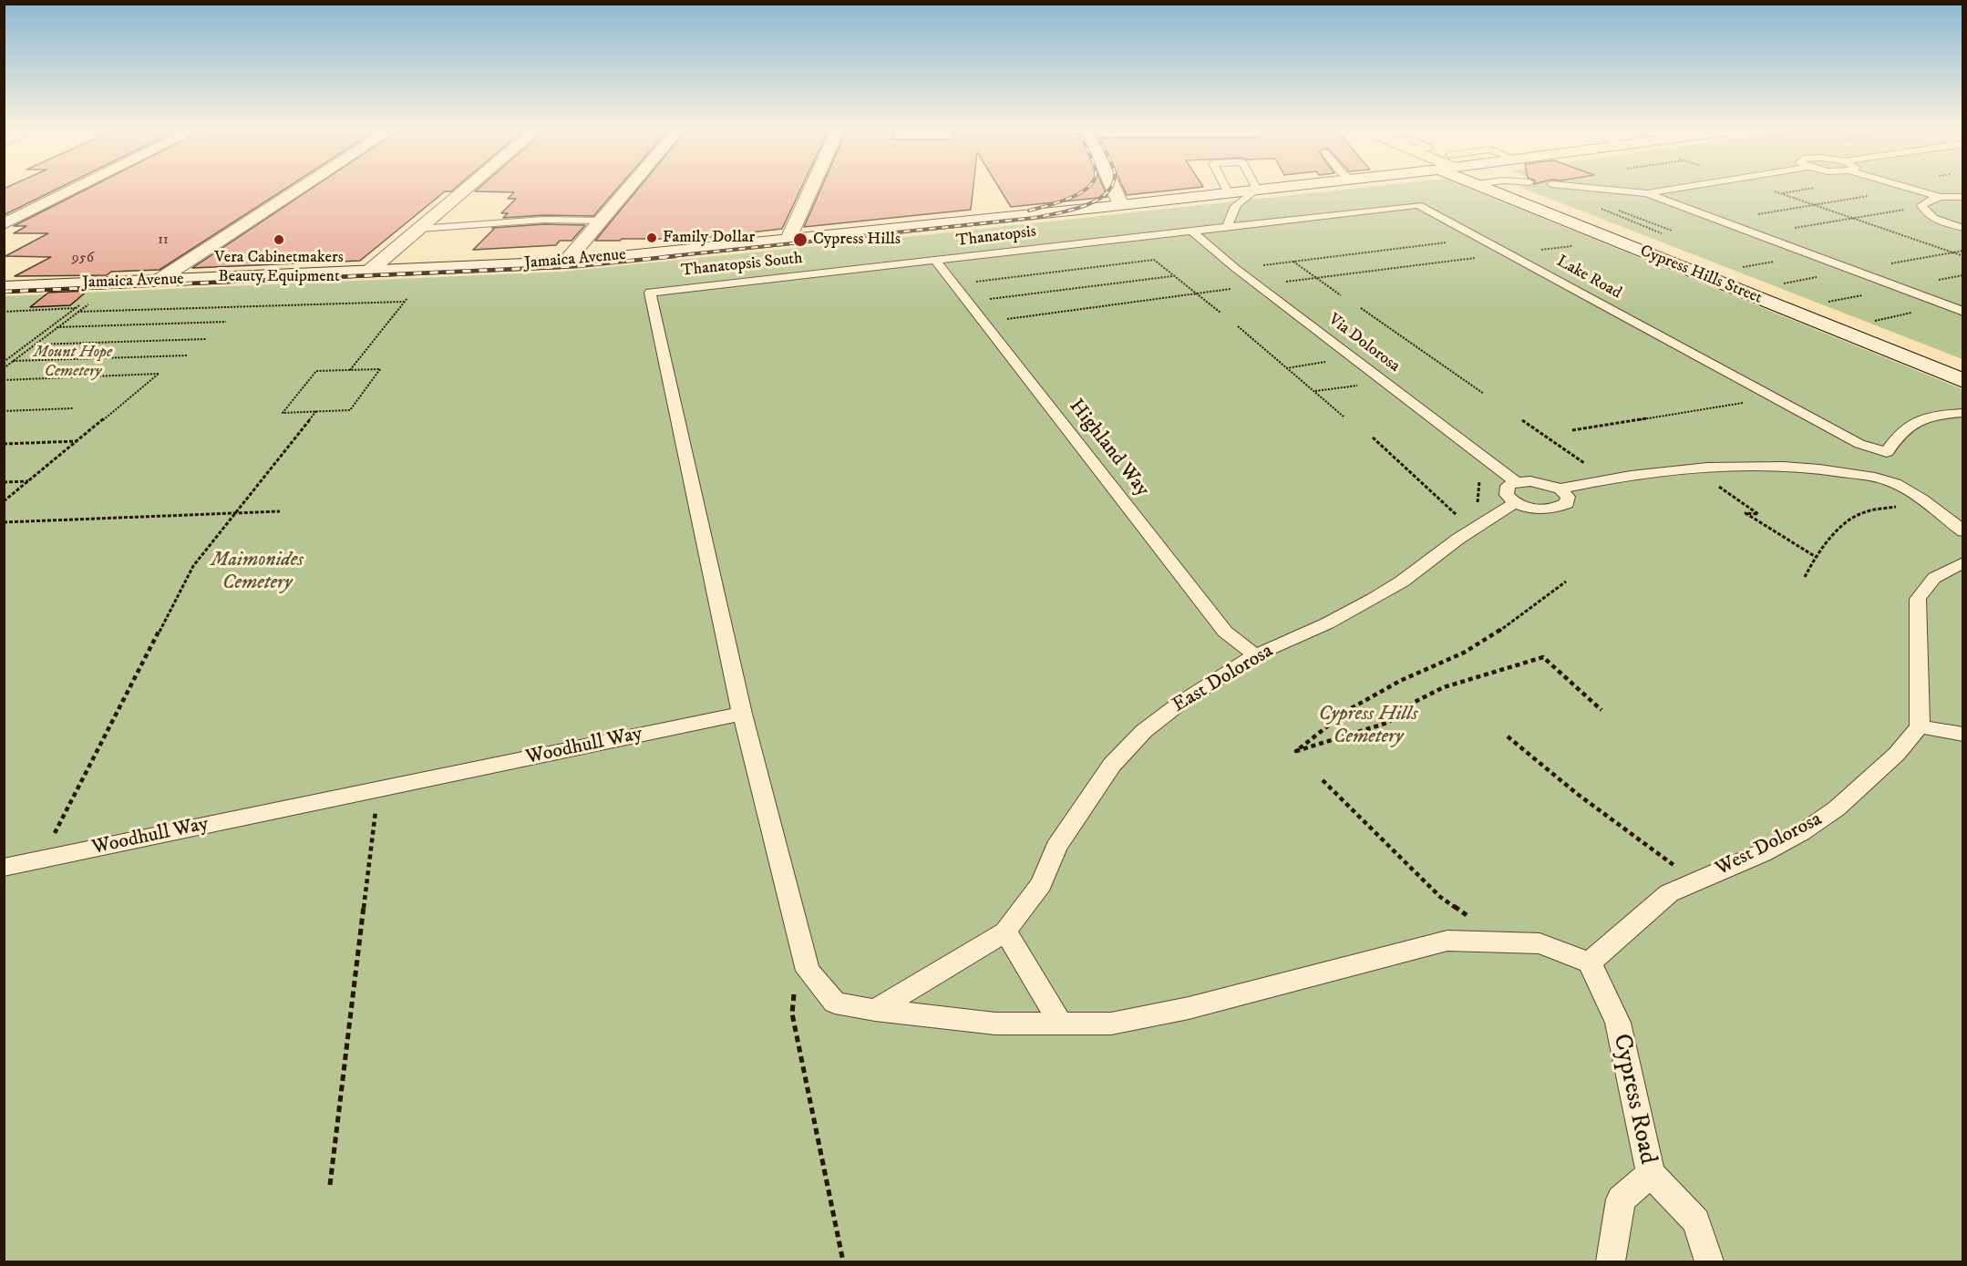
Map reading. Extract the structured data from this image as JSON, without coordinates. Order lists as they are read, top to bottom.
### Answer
{
  "streets": {
    "street": ["Jamaica Avenue", "Cypress Hills Street"],
    "lane": [
      "Thanatopsis",
      "Thanatopsis South",
      "Lake Road",
      "Via Dolorosa",
      "Highland Way",
      "East Dolorosa",
      "Woodhull Way",
      "West Dolorosa",
      "Cypress Road"
    ]
  },
  "crossings": [
    ["Thanatopsis", "Thanatopsis South"],
    ["Thanatopsis", "Lake Road"],
    ["Thanatopsis", "Via Dolorosa"],
    ["Thanatopsis", "Highland Way"],
    ["Thanatopsis South", "Highland Way"],
    ["Thanatopsis South", "Woodhull Way"],
    ["Highland Way", "East Dolorosa"],
    ["West Dolorosa", "Cypress Road"]
  ],
  "parks": ["Mount Hope Cemetery", "Maimonides Cemetery", "Cypress Hills Cemetery"],
  "places": ["Family Dollar", "Vera Cabinetmakers Beauty Equipment", "Cypress Hills"],
  "house_numbers": ["11", "956"]
}
